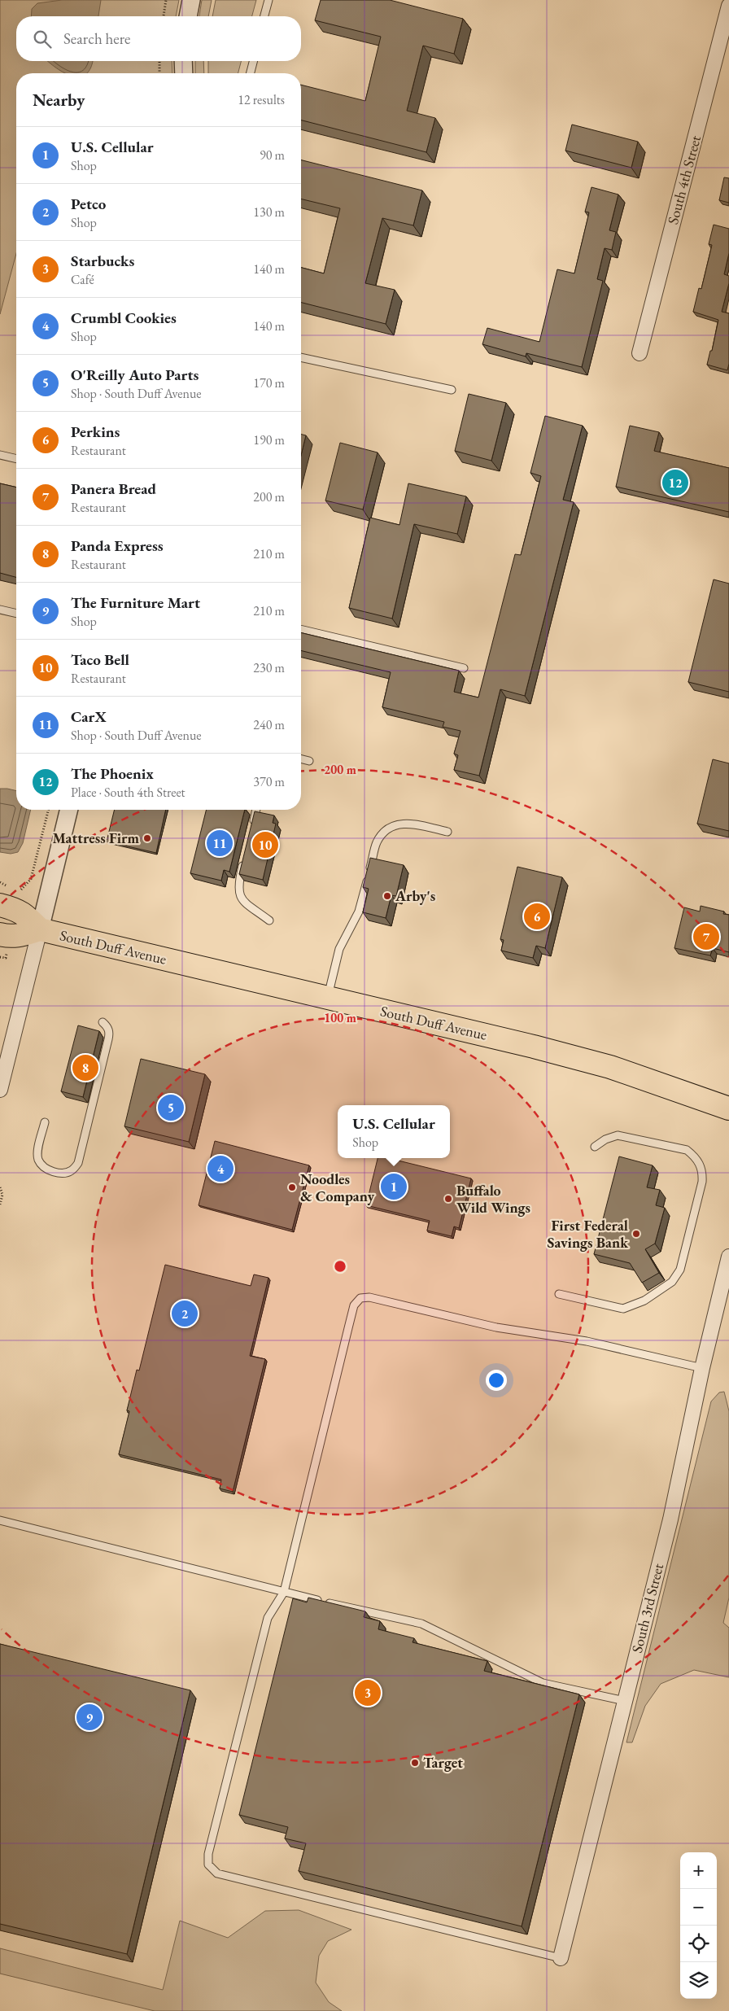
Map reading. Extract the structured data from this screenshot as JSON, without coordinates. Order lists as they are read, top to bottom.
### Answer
{
  "streets": {
    "main road": ["South Duff Avenue"],
    "street": ["South 4th Street", "South 3rd Street"]
  },
  "places": [
    "Mattress Firm",
    "Arby's",
    "Noodles & Company",
    "Buffalo Wild Wings",
    "First Federal Savings Bank",
    "Target"
  ],
  "page": {
    "search": "Search here",
    "heading": ["Nearby", "12 results"],
    "list": [
      {
        "mark": "1",
        "name": "U.S. Cellular",
        "note": "Shop",
        "value": "90 m"
      },
      {
        "mark": "2",
        "name": "Petco",
        "note": "Shop",
        "value": "130 m"
      },
      {
        "mark": "3",
        "name": "Starbucks",
        "note": "Café",
        "value": "140 m"
      },
      {
        "mark": "4",
        "name": "Crumbl Cookies",
        "note": "Shop",
        "value": "140 m"
      },
      {
        "mark": "5",
        "name": "O'Reilly Auto Parts",
        "note": "Shop · South Duff Avenue",
        "value": "170 m"
      },
      {
        "mark": "6",
        "name": "Perkins",
        "note": "Restaurant",
        "value": "190 m"
      },
      {
        "mark": "7",
        "name": "Panera Bread",
        "note": "Restaurant",
        "value": "200 m"
      },
      {
        "mark": "8",
        "name": "Panda Express",
        "note": "Restaurant",
        "value": "210 m"
      },
      {
        "mark": "9",
        "name": "The Furniture Mart",
        "note": "Shop",
        "value": "210 m"
      },
      {
        "mark": "10",
        "name": "Taco Bell",
        "note": "Restaurant",
        "value": "230 m"
      },
      {
        "mark": "11",
        "name": "CarX",
        "note": "Shop · South Duff Avenue",
        "value": "240 m"
      },
      {
        "mark": "12",
        "name": "The Phoenix",
        "note": "Place · South 4th Street",
        "value": "370 m"
      }
    ],
    "pins": [
      "12",
      "11",
      "10",
      "6",
      "7",
      "8",
      "5",
      "4",
      "1",
      "2",
      "3",
      "9"
    ],
    "popup": ["U.S. Cellular", "Shop"],
    "map_buttons": ["+", "−"]
  },
  "rings": ["200 m", "100 m"]
}
